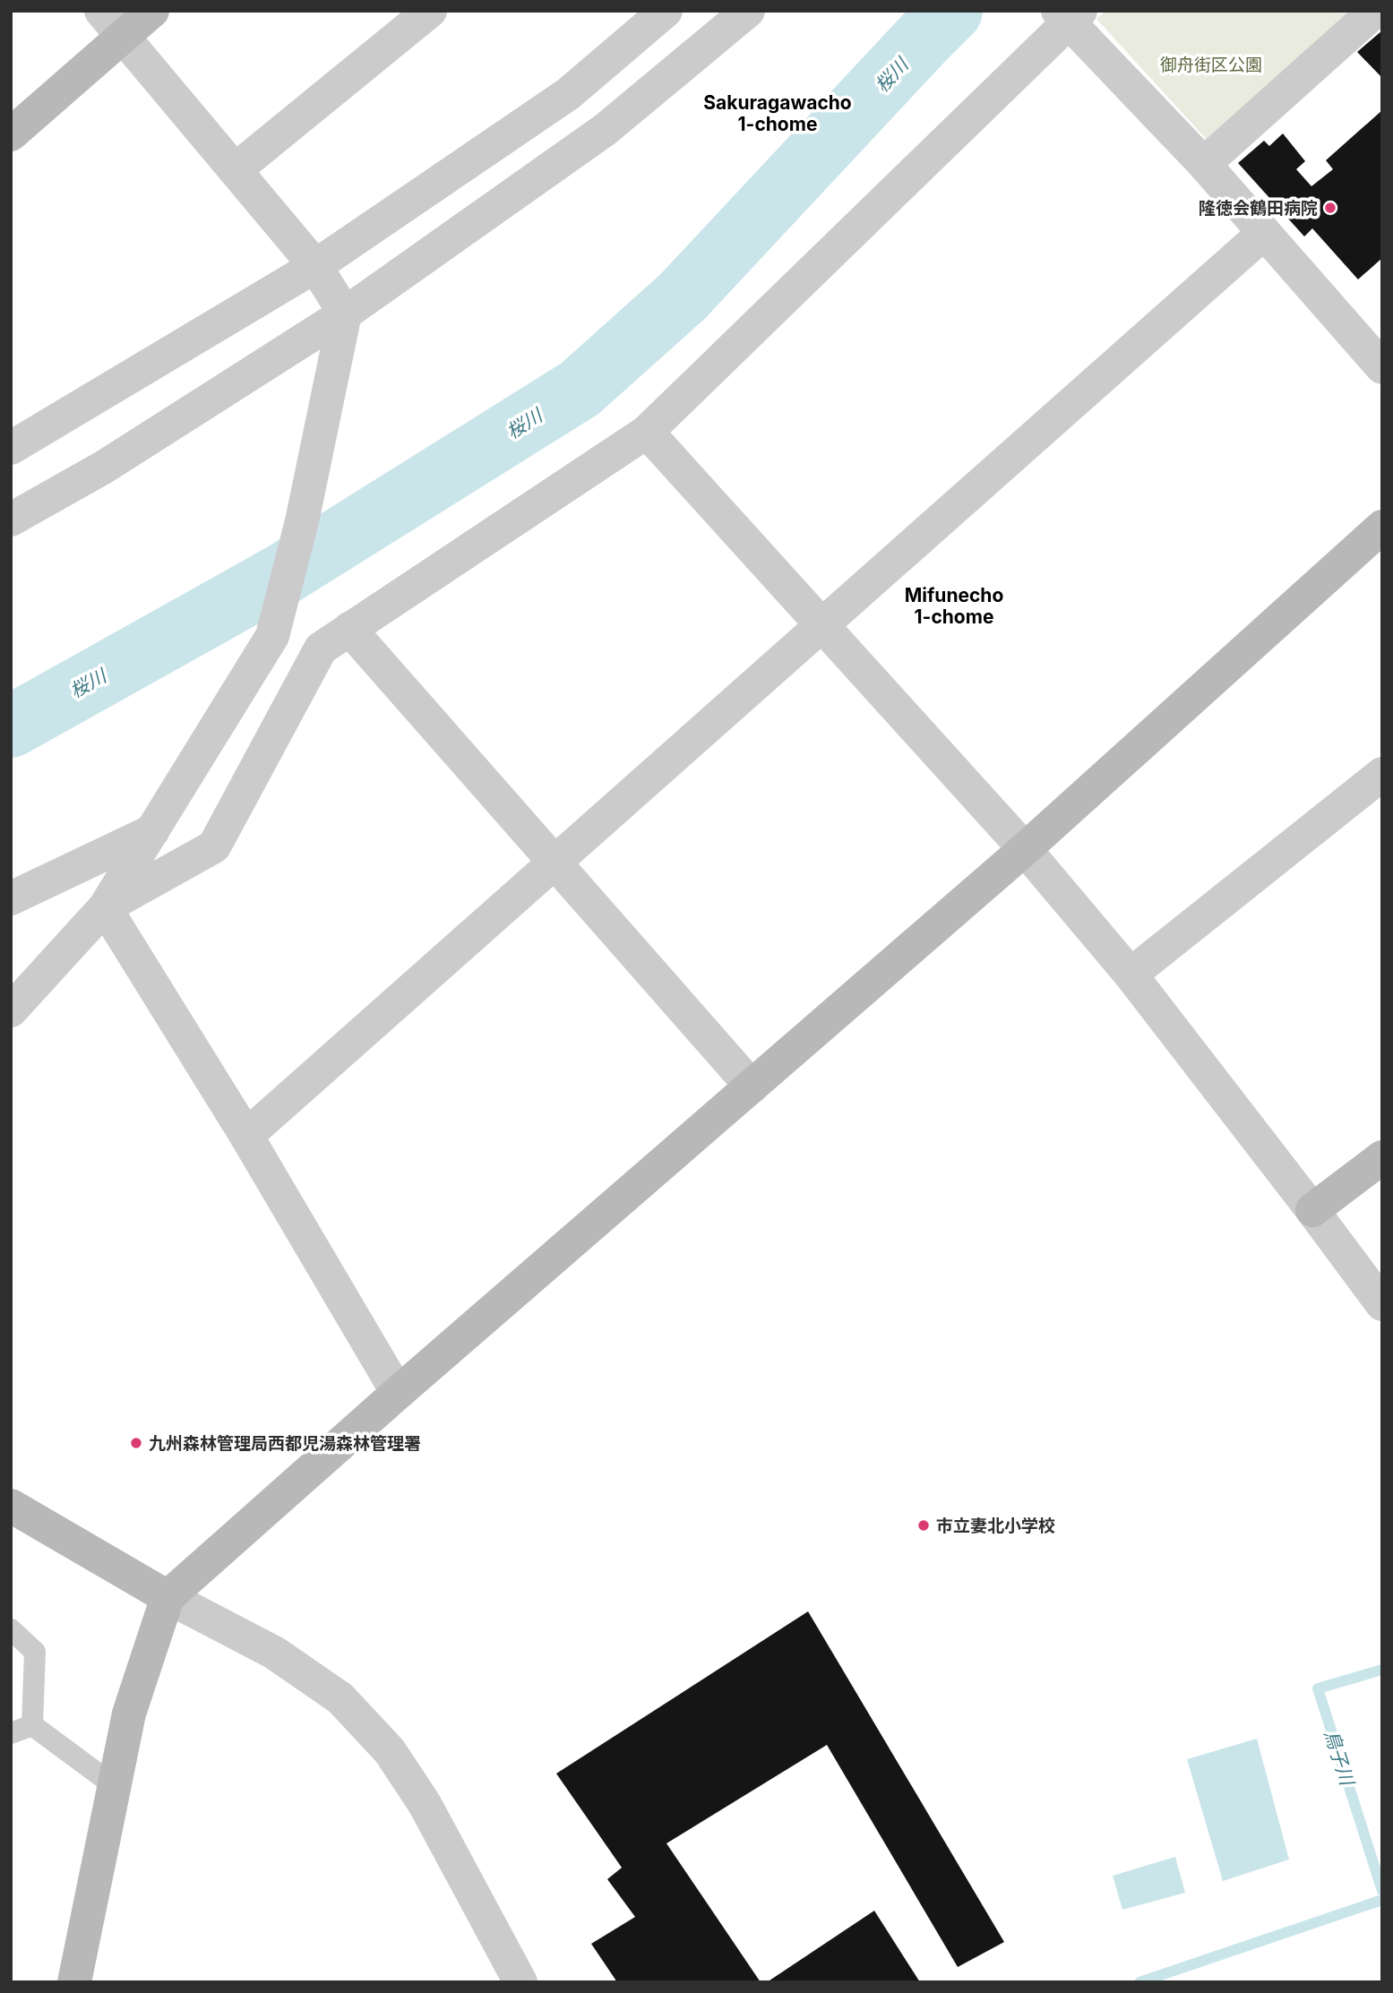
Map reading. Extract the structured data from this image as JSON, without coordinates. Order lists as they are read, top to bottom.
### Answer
{
  "districts": ["Sakuragawacho 1-chome", "Mifunecho 1-chome"],
  "water": ["桜川", "鳥子川"],
  "parks": ["御舟街区公園"],
  "places": ["隆徳会鶴田病院", "九州森林管理局西都児湯森林管理署", "市立妻北小学校"]
}
